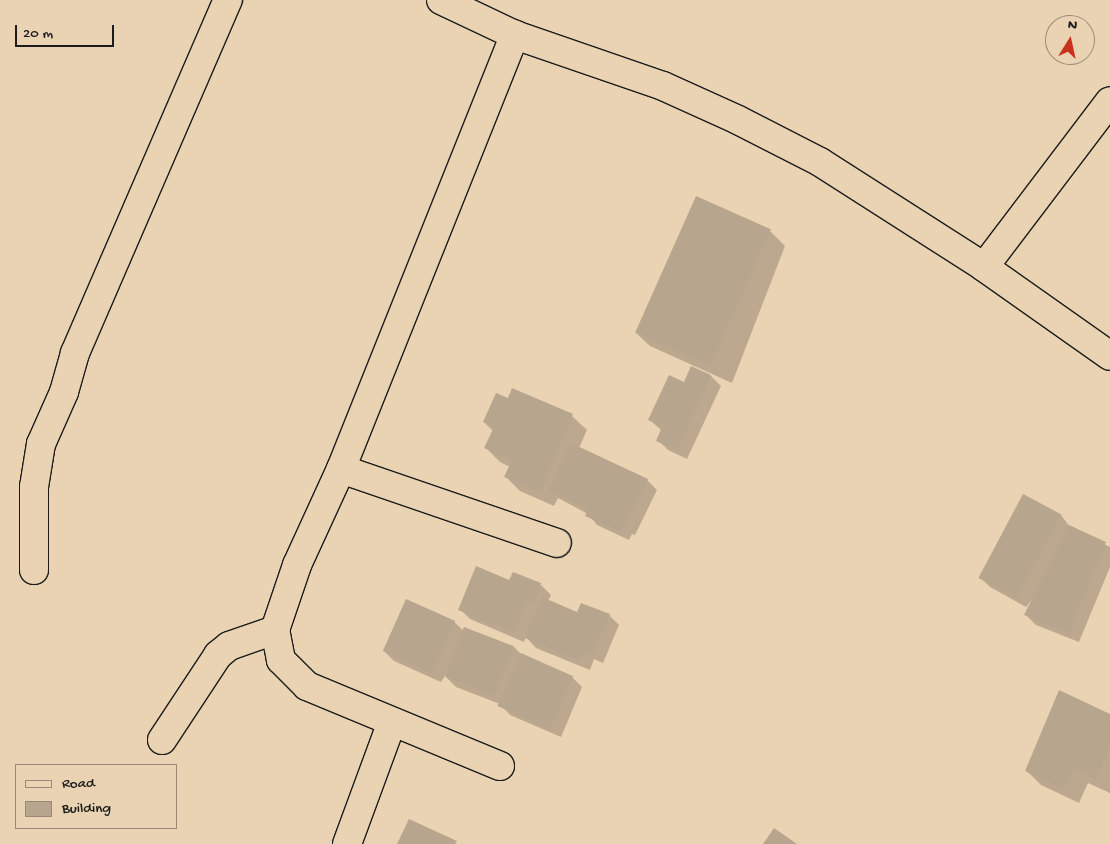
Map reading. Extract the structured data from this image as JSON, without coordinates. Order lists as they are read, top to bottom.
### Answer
{
  "legend": ["Road", "Building"],
  "scale_bar": "20 m",
  "north": "top"
}
